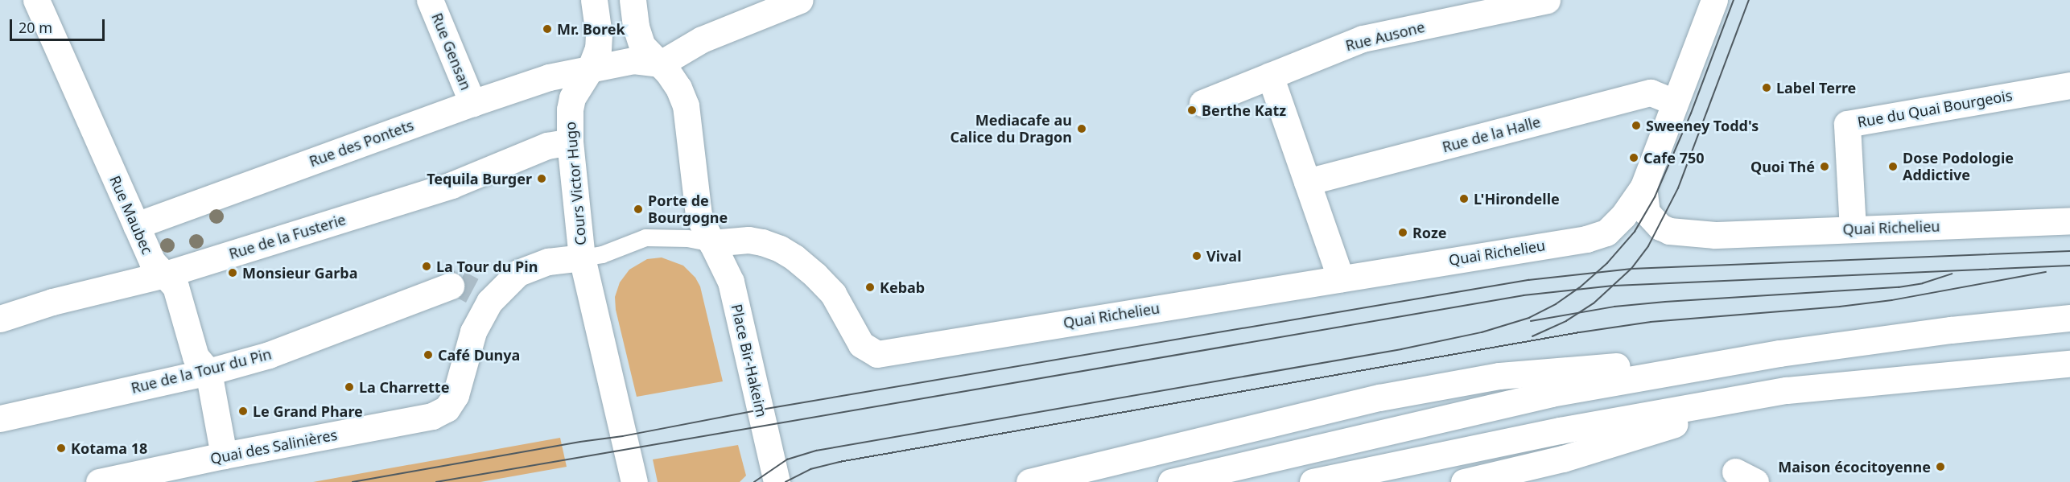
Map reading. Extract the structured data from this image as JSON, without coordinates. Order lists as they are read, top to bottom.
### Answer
{
  "streets": {
    "street": [
      "Rue Ausone",
      "Rue Gensan",
      "Rue du Quai Bourgeois",
      "Rue de la Halle",
      "Rue des Pontets",
      "Cours Victor Hugo",
      "Rue Maubec",
      "Quai Richelieu",
      "Rue de la Fusterie",
      "Place Bir-Hakeim",
      "Rue de la Tour du Pin",
      "Quai des Salinières"
    ]
  },
  "crossings": [
    ["Rue Gensan", "Rue des Pontets"],
    ["Rue du Quai Bourgeois", "Quai Richelieu"],
    ["Rue des Pontets", "Cours Victor Hugo"],
    ["Rue des Pontets", "Rue Maubec"],
    ["Cours Victor Hugo", "Rue de la Fusterie"],
    ["Rue Maubec", "Rue de la Fusterie"],
    ["Rue Maubec", "Rue de la Tour du Pin"],
    ["Rue Maubec", "Quai des Salinières"],
    ["Quai Richelieu", "Place Bir-Hakeim"],
    ["Rue de la Tour du Pin", "Quai des Salinières"]
  ],
  "places": [
    "Mr. Borek",
    "Label Terre",
    "Berthe Katz",
    "Sweeney Todd's",
    "Mediacafe au Calice du Dragon",
    "Cafe 750",
    "Quoi Thé",
    "Dose Podologie Addictive",
    "Tequila Burger",
    "L'Hirondelle",
    "Porte de Bourgogne",
    "Roze",
    "Vival",
    "La Tour du Pin",
    "Monsieur Garba",
    "Kebab",
    "Café Dunya",
    "La Charrette",
    "Le Grand Phare",
    "Kotama 18",
    "Maison écocitoyenne"
  ],
  "scale_bar": "20 m"
}
